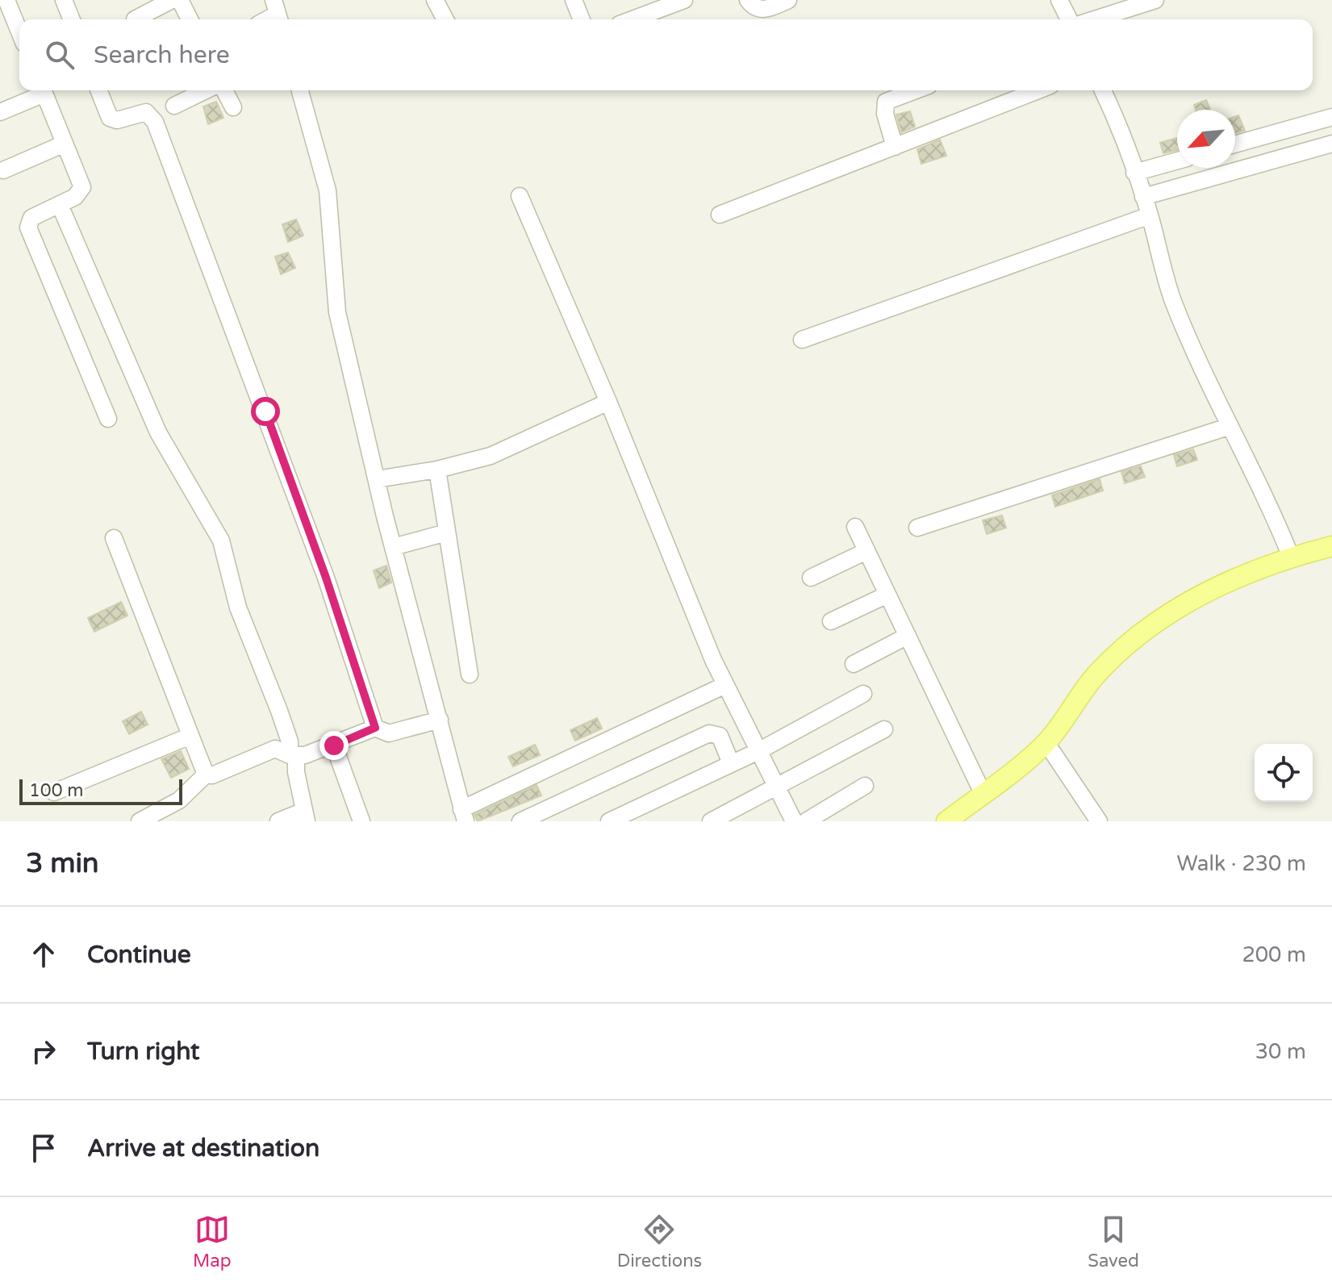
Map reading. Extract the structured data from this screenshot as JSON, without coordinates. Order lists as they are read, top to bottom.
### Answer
{
  "scale_bar": "100 m",
  "north": "bottom left",
  "page": {
    "search": "Search here",
    "scale": "100 m",
    "heading": ["3 min", "Walk · 230 m"],
    "list": [
      ["Continue", "200 m"],
      ["Turn right", "30 m"],
      "Arrive at destination"
    ],
    "nav": ["Map", "Directions", "Saved"]
  }
}
